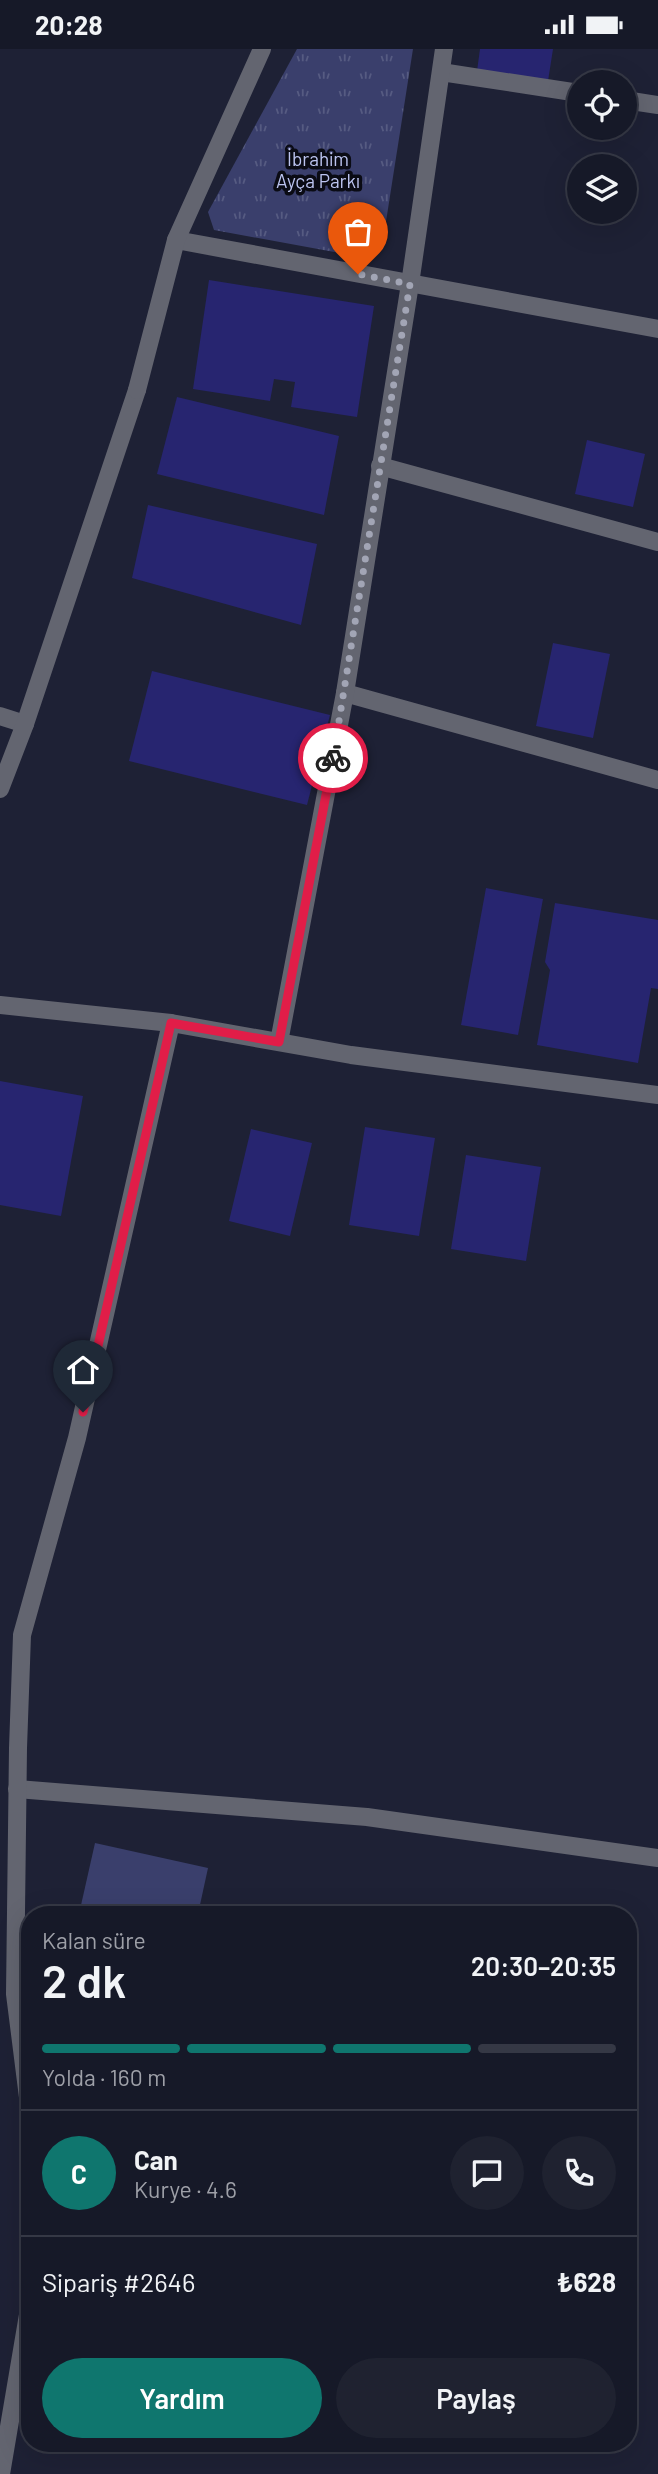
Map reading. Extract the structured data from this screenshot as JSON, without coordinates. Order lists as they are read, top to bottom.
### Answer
{
  "parks": ["İbrahim Ayça Parkı"],
  "page": {
    "status": "20:28",
    "heading": ["2 dk", "Kalan süre", "20:30–20:35"],
    "panel": [
      "Can",
      "Kurye · 4.6",
      "Sipariş #2646",
      "₺628"
    ],
    "bar": "Yolda · 160 m",
    "round": "C",
    "buttons": ["Yardım", "Paylaş"]
  }
}
